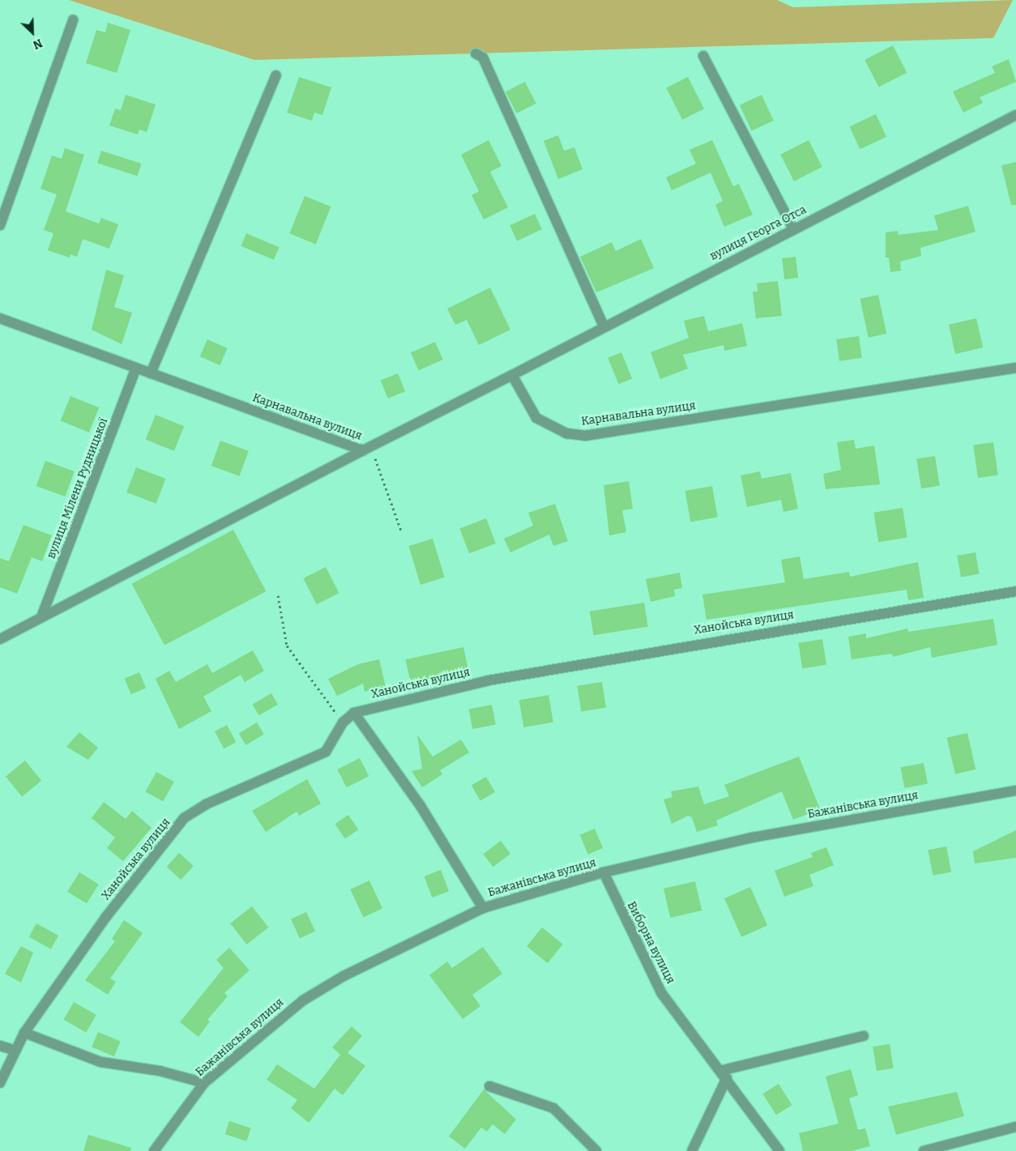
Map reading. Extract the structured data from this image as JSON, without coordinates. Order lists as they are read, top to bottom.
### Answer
{
  "streets": {
    "street": [
      "вулиця Георга Отса",
      "Карнавальна вулиця",
      "вулиця Мілени Рудницької",
      "Ханойська вулиця",
      "Бажанівська вулиця",
      "Виборна вулиця"
    ]
  },
  "crossings": [
    ["вулиця Георга Отса", "Карнавальна вулиця"],
    ["Карнавальна вулиця", "вулиця Мілени Рудницької"],
    ["Бажанівська вулиця", "Виборна вулиця"]
  ],
  "north": "bottom right"
}
